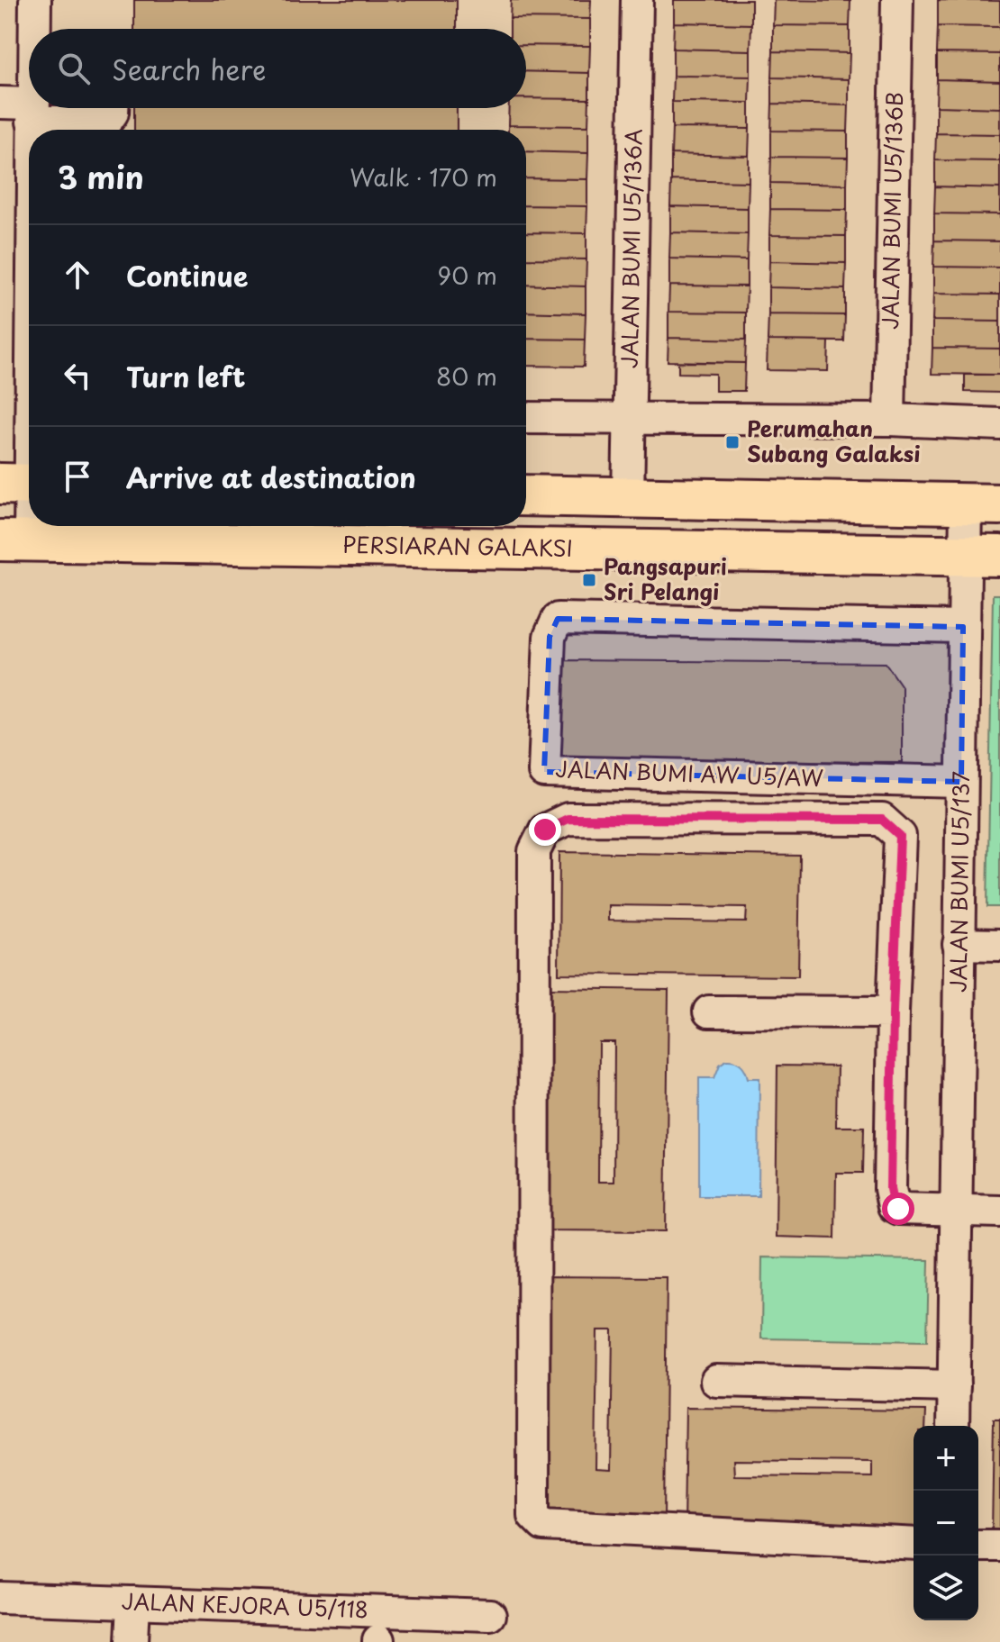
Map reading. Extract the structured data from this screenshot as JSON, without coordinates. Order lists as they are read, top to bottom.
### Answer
{
  "streets": {
    "main road": ["PERSIARAN GALAKSI"],
    "street": [
      "JALAN BUMI U5/136B",
      "JALAN BUMI U5/136A",
      "JALAN BUMI AW U5/AW",
      "JALAN BUMI U5/137",
      "JALAN KEJORA U5/118"
    ]
  },
  "crossings": [
    ["PERSIARAN GALAKSI", "JALAN BUMI U5/137"],
    ["JALAN BUMI AW U5/AW", "JALAN BUMI U5/137"]
  ],
  "places": {
    "transit": ["Perumahan Subang Galaksi", "Pangsapuri Sri Pelangi"]
  },
  "page": {
    "search": "Search here",
    "heading": ["3 min", "Walk · 170 m"],
    "list": [
      ["Continue", "90 m"],
      ["Turn left", "80 m"],
      "Arrive at destination"
    ],
    "map_buttons": ["+", "−"]
  }
}
